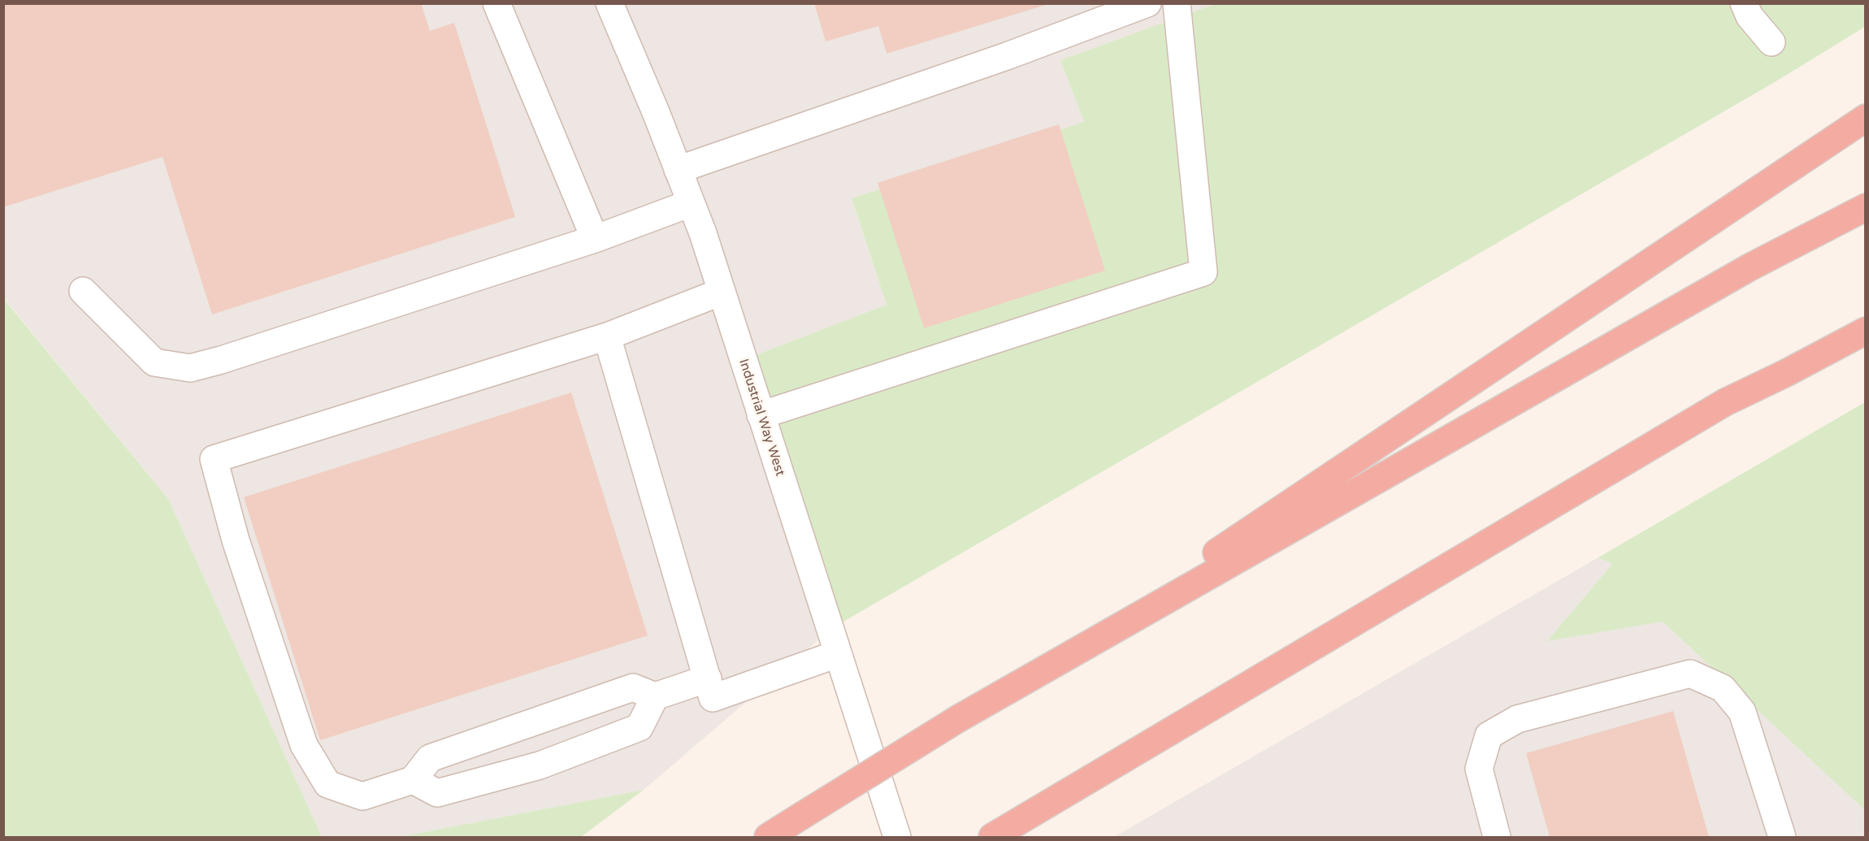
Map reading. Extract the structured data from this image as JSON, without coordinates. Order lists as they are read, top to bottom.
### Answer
{
  "streets": {
    "street": ["Industrial Way West"]
  }
}
